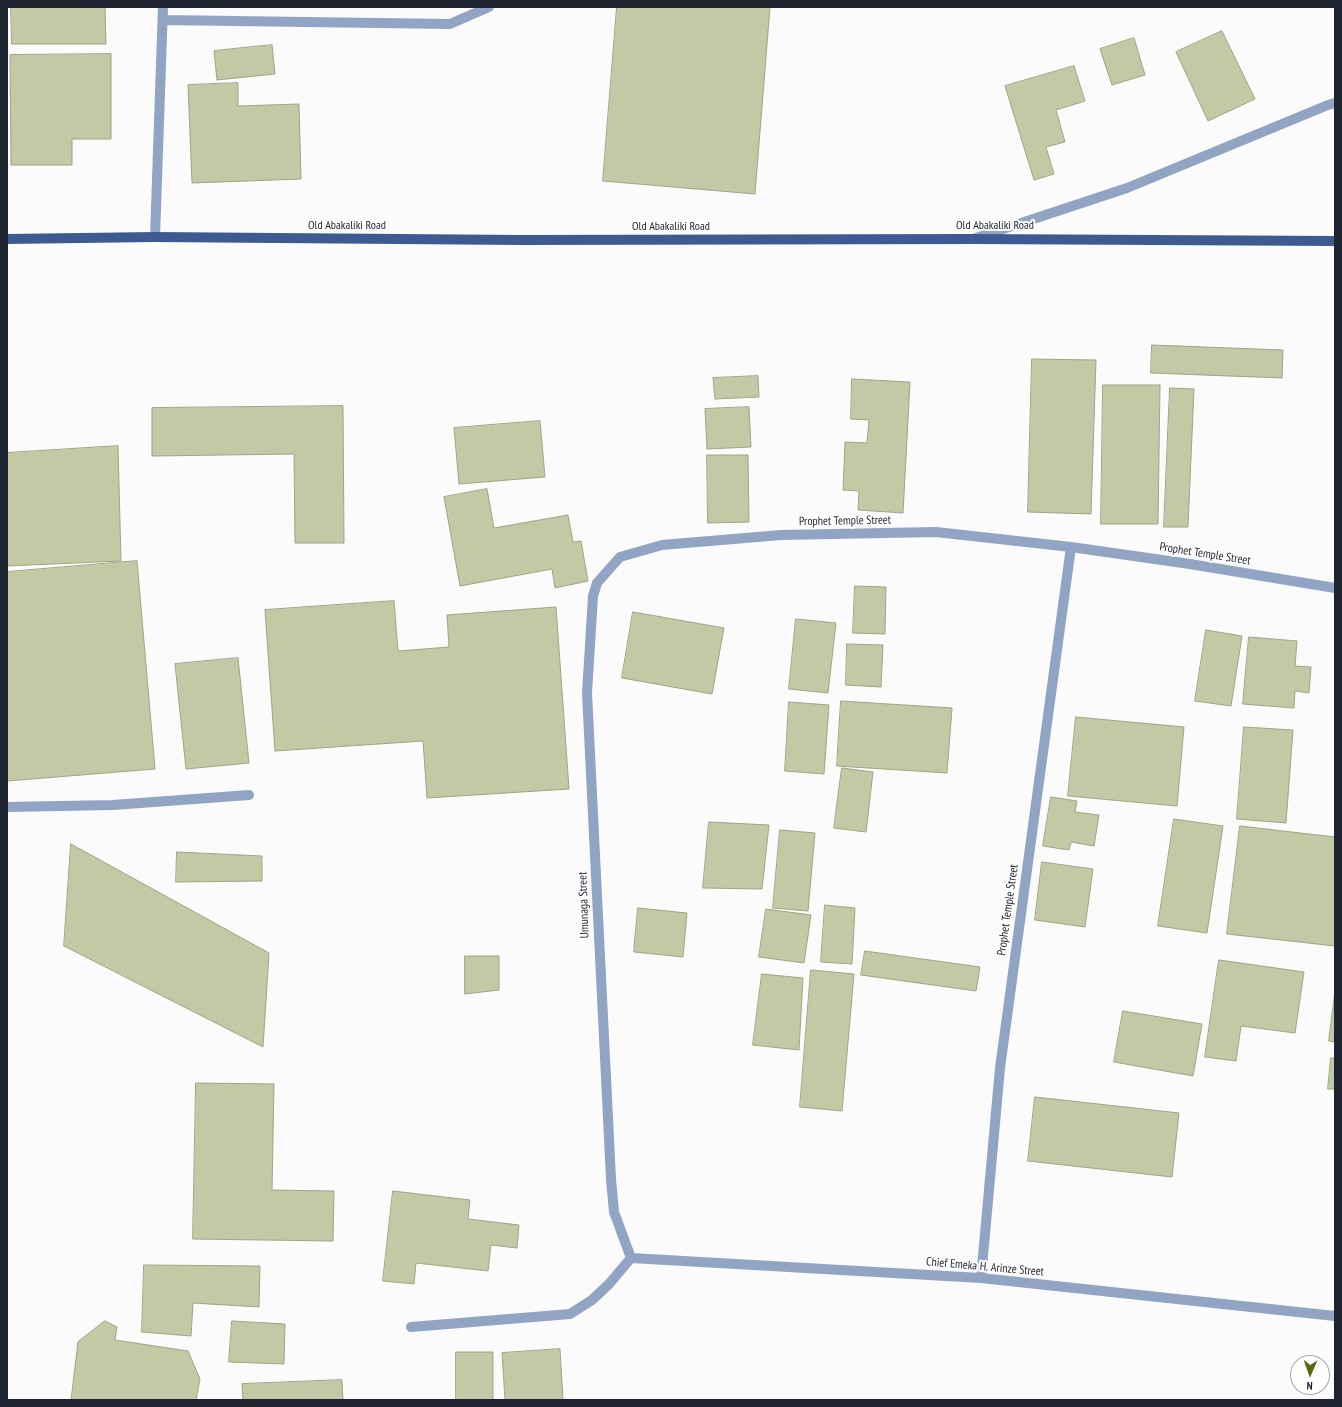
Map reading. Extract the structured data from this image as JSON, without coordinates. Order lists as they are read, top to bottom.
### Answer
{
  "streets": {
    "main road": ["Old Abakaliki Road"],
    "street": ["Prophet Temple Street", "Umunaga Street", "Chief Emeka H. Arinze Street"]
  },
  "crossings": [
    ["Prophet Temple Street", "Umunaga Street"],
    ["Prophet Temple Street", "Chief Emeka H. Arinze Street"],
    ["Umunaga Street", "Chief Emeka H. Arinze Street"]
  ],
  "north": "bottom"
}
